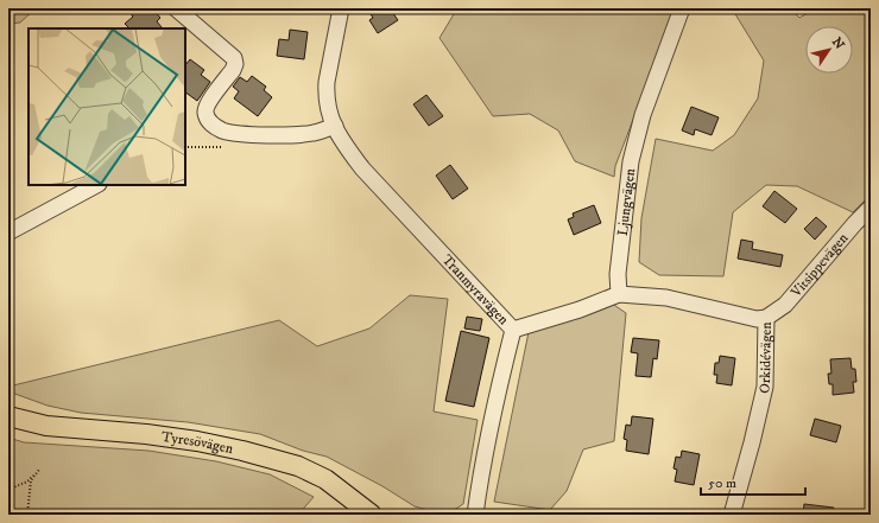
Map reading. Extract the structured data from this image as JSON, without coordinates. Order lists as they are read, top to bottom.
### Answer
{
  "streets": {
    "main road": ["Tyresövägen"],
    "street": [
      "Ljungvägen",
      "Vitsippevägen",
      "Tranmyravägen",
      "Orkidévägen"
    ]
  },
  "crossings": [
    ["Ljungvägen", "Orkidévägen"],
    ["Vitsippevägen", "Orkidévägen"]
  ],
  "scale_bar": "50 m",
  "north": "top right"
}
